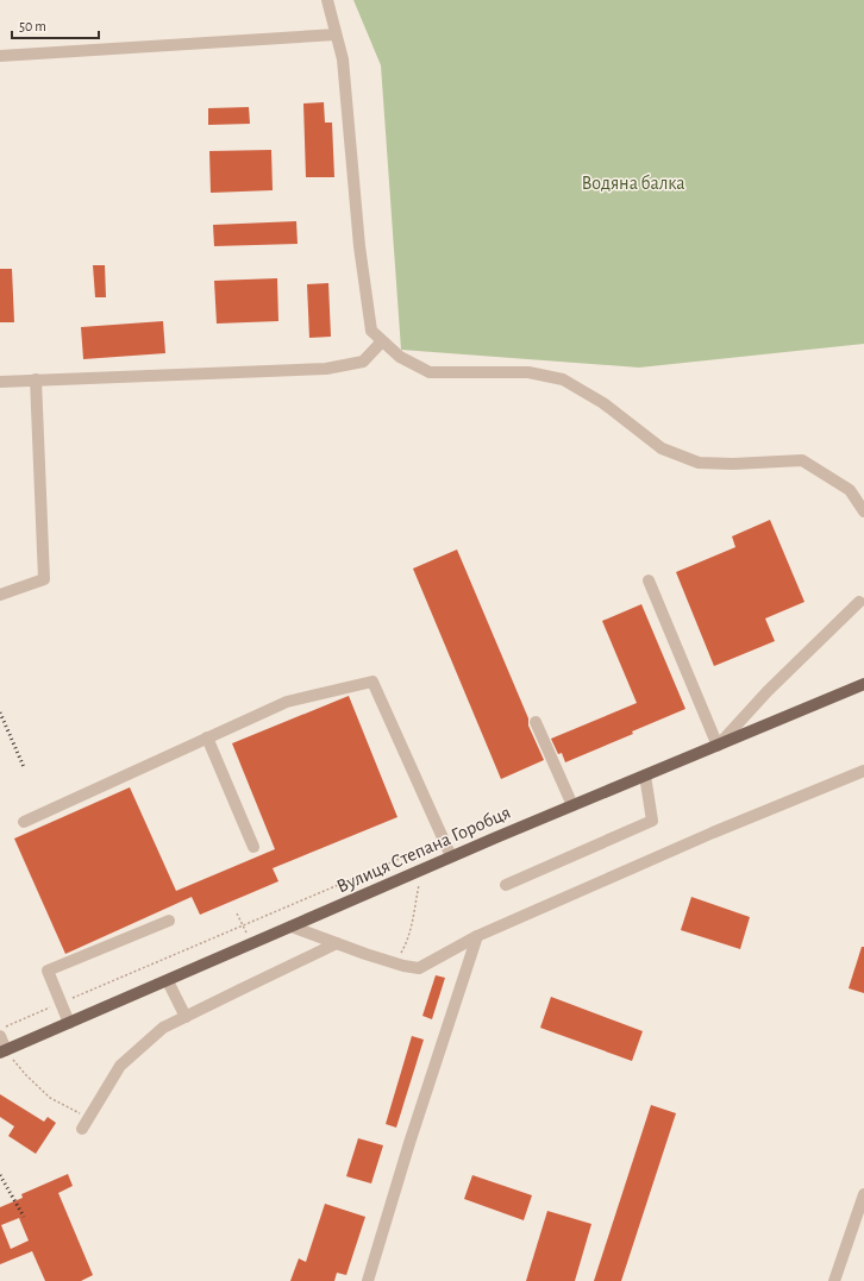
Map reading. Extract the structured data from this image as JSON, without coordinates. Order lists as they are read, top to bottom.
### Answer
{
  "streets": {
    "main road": ["Вулиця Степана Горобця"]
  },
  "parks": ["Водяна балка"],
  "scale_bar": "50 m"
}
